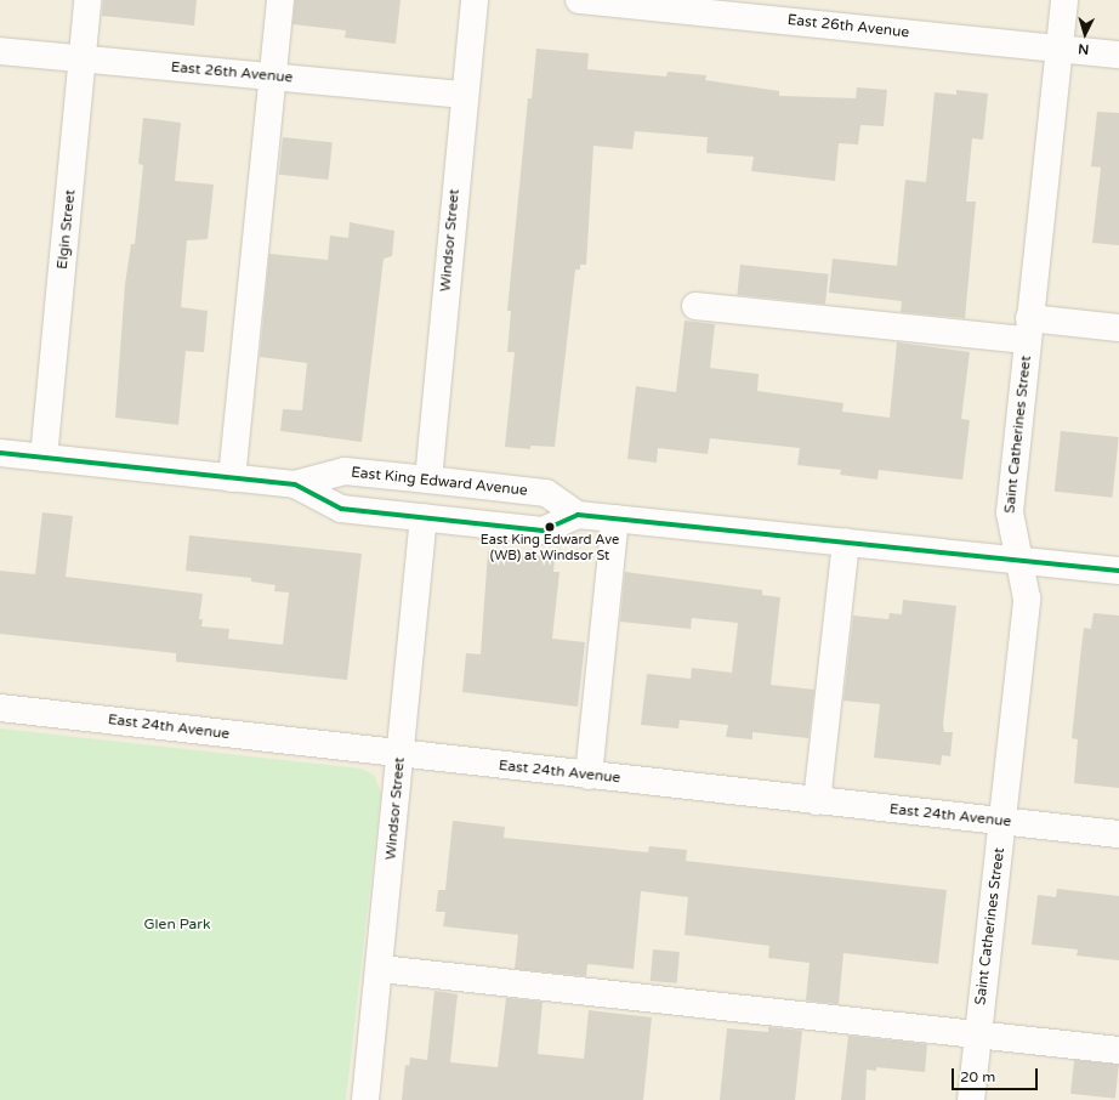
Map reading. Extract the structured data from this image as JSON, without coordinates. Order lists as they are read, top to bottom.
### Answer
{
  "streets": {
    "street": [
      "East 26th Avenue",
      "Elgin Street",
      "Windsor Street",
      "Saint Catherines Street",
      "East King Edward Avenue",
      "East 24th Avenue"
    ]
  },
  "crossings": [
    ["East 26th Avenue", "Elgin Street"],
    ["East 26th Avenue", "Windsor Street"],
    ["East 26th Avenue", "Saint Catherines Street"],
    ["Elgin Street", "East King Edward Avenue"],
    ["Windsor Street", "East King Edward Avenue"],
    ["Windsor Street", "East 24th Avenue"],
    ["Saint Catherines Street", "East King Edward Avenue"],
    ["Saint Catherines Street", "East 24th Avenue"]
  ],
  "parks": ["Glen Park"],
  "places": ["East King Edward Ave (WB) at Windsor St"],
  "scale_bar": "20 m",
  "north": "bottom"
}
